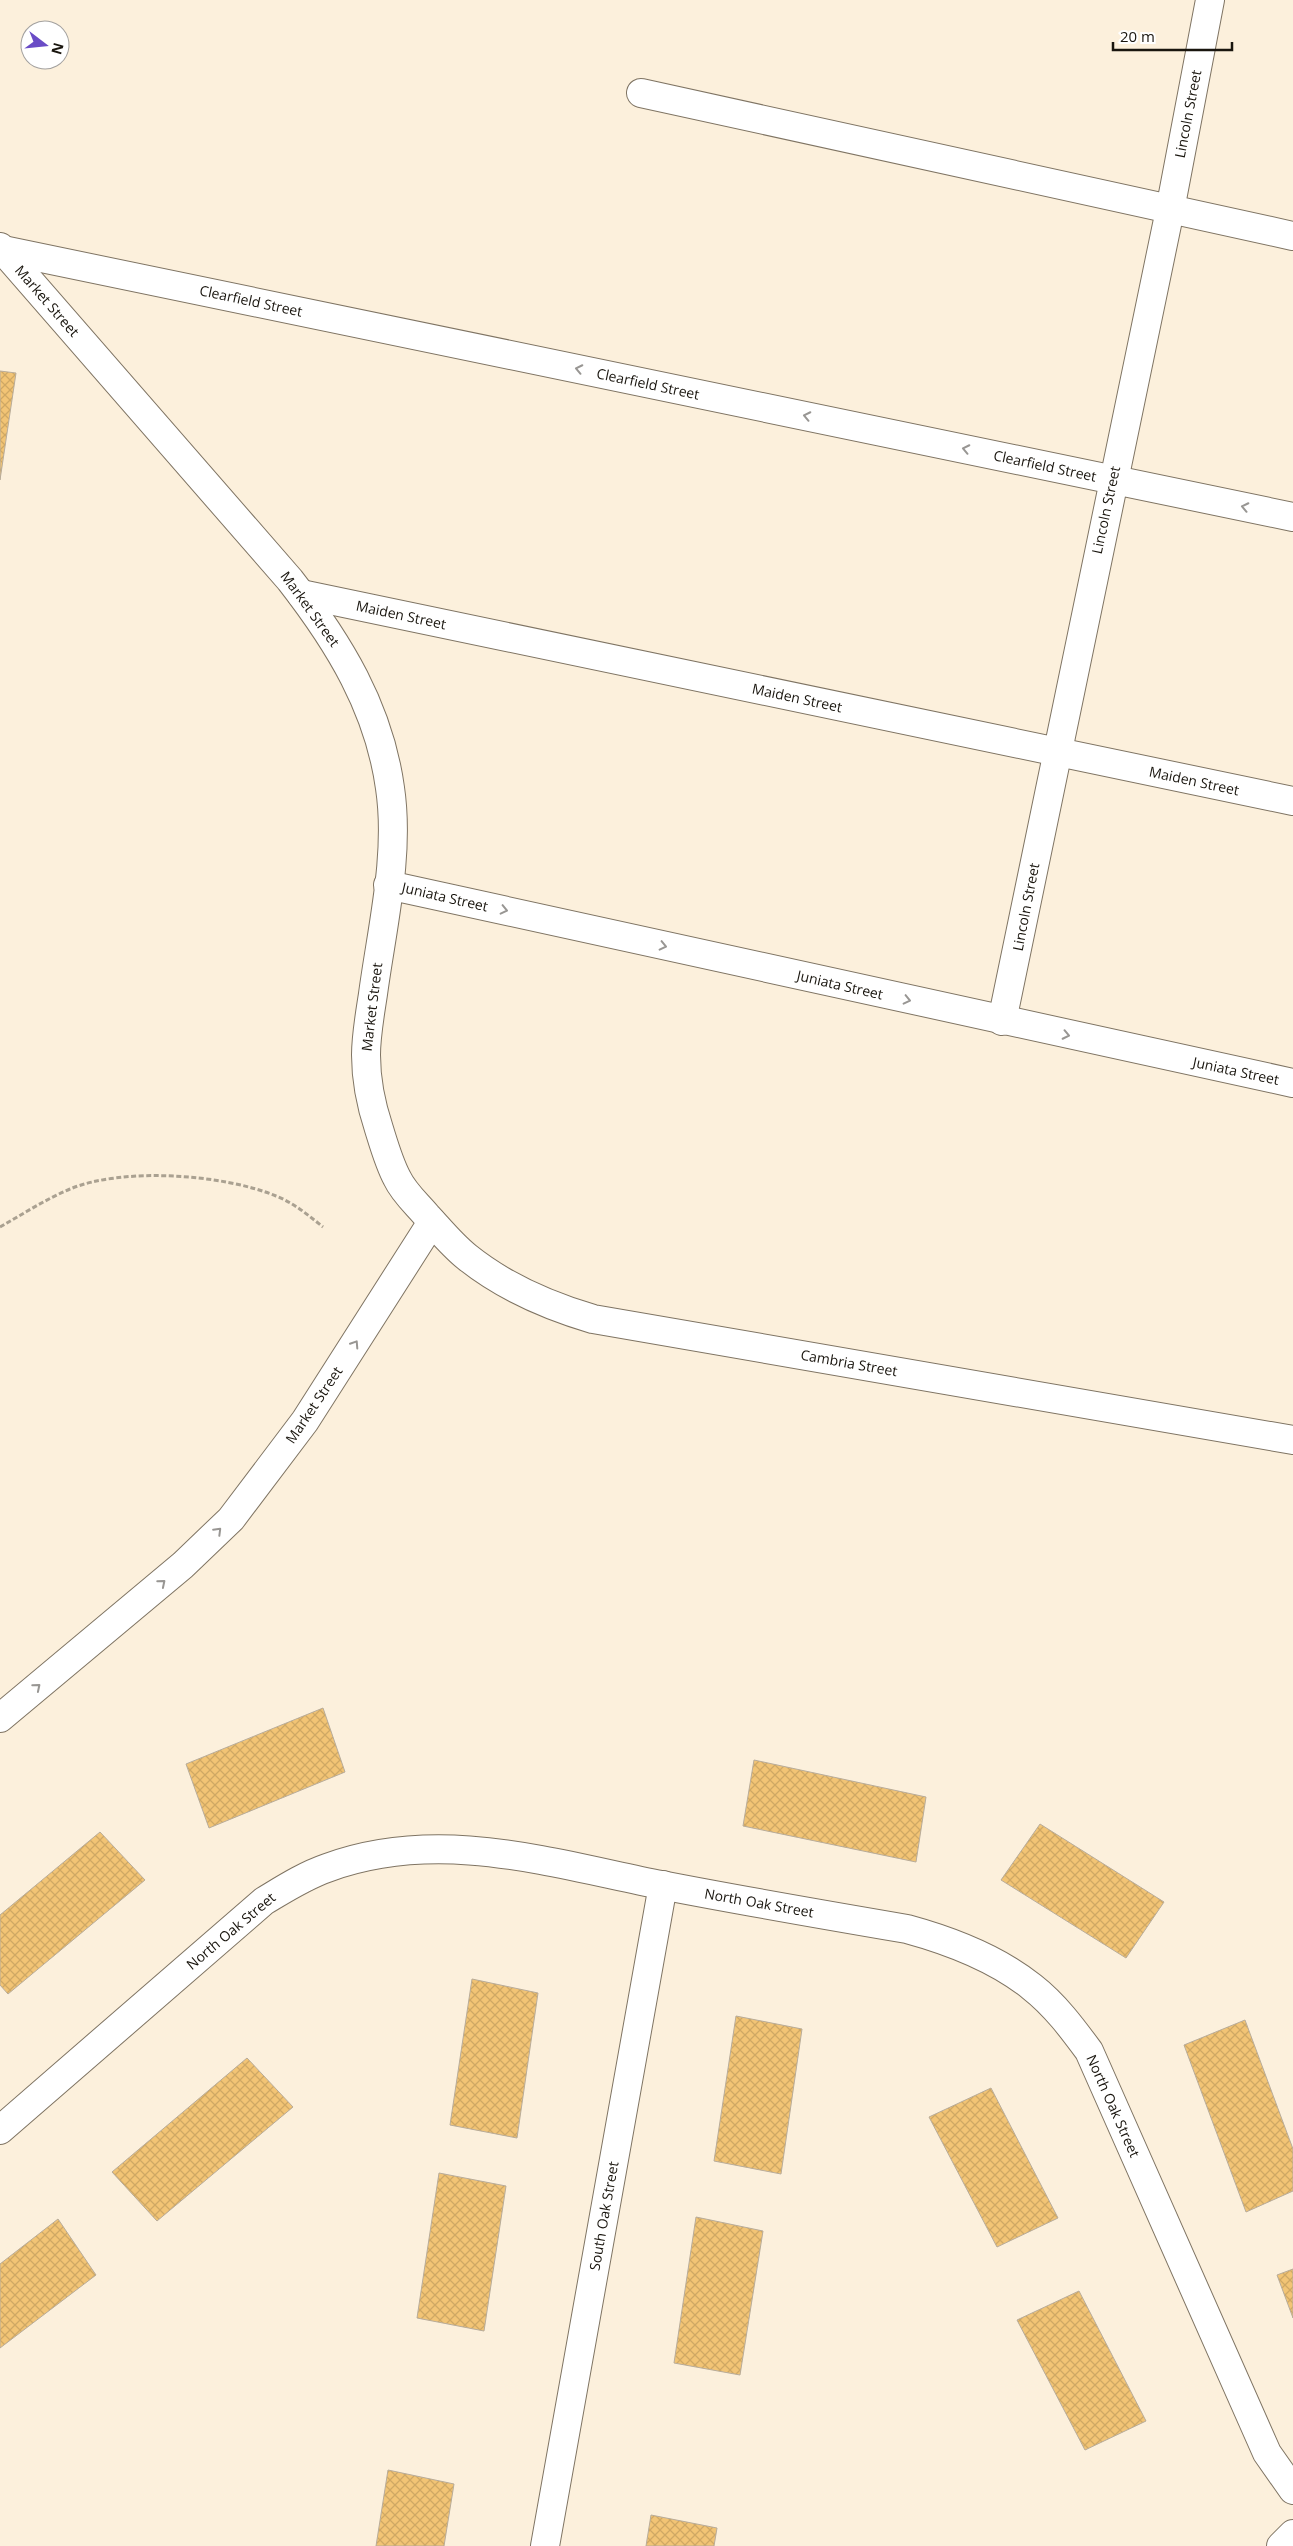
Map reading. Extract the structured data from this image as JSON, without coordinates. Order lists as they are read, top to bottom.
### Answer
{
  "streets": {
    "street": [
      "Lincoln Street",
      "Market Street",
      "Clearfield Street",
      "Maiden Street",
      "Juniata Street",
      "Cambria Street",
      "North Oak Street",
      "South Oak Street"
    ]
  },
  "crossings": [
    ["Lincoln Street", "Clearfield Street"],
    ["Lincoln Street", "Maiden Street"],
    ["Lincoln Street", "Juniata Street"],
    ["Market Street", "Clearfield Street"],
    ["Market Street", "Maiden Street"],
    ["Market Street", "Juniata Street"],
    ["Market Street", "Cambria Street"],
    ["North Oak Street", "South Oak Street"]
  ],
  "one_way": ["Market Street", "Clearfield Street", "Juniata Street"],
  "scale_bar": "20 m",
  "north": "right"
}
